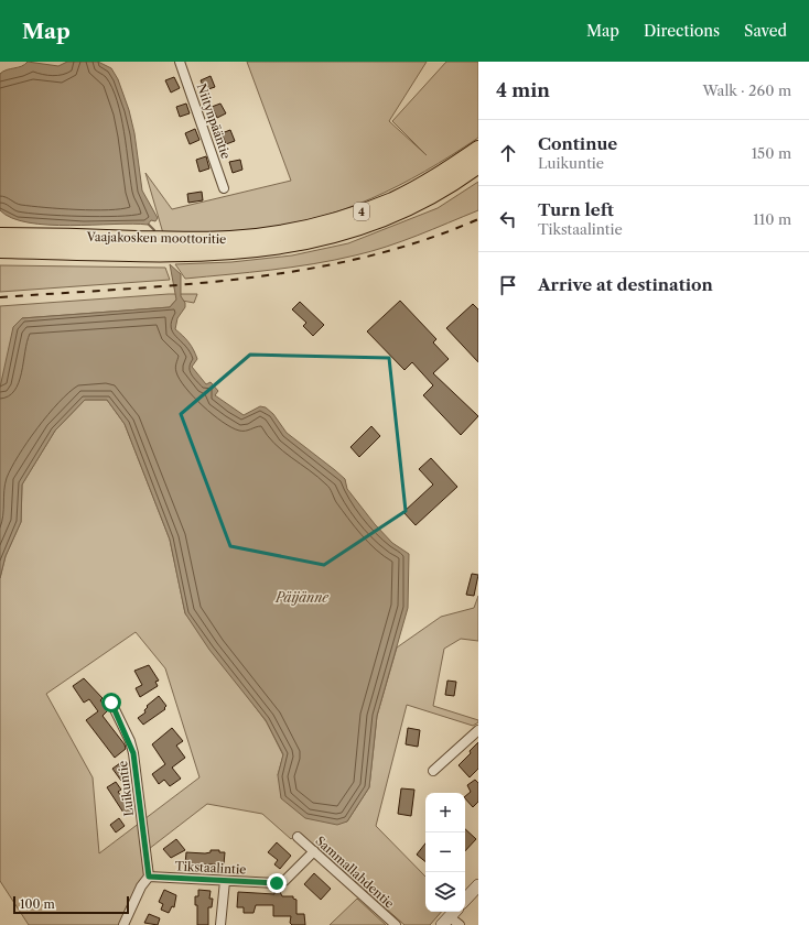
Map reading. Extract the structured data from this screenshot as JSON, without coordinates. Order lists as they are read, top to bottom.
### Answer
{
  "streets": {
    "highway": ["4", "Vaajakosken moottoritie"],
    "street": [
      "Niitynpääntie",
      "Luikuntie",
      "Tikstaalintie",
      "Sammallahdentie"
    ]
  },
  "crossings": [
    ["Luikuntie", "Tikstaalintie"],
    ["Tikstaalintie", "Sammallahdentie"]
  ],
  "water": ["Päijänne"],
  "scale_bar": "100 m",
  "page": {
    "header": "Map",
    "nav": ["Map", "Directions", "Saved"],
    "heading": ["4 min", "Walk · 260 m"],
    "list": [
      ["Continue", "Luikuntie", "150 m"],
      ["Turn left", "Tikstaalintie", "110 m"],
      "Arrive at destination"
    ],
    "map_buttons": ["+", "−"],
    "scale": "100 m"
  }
}
